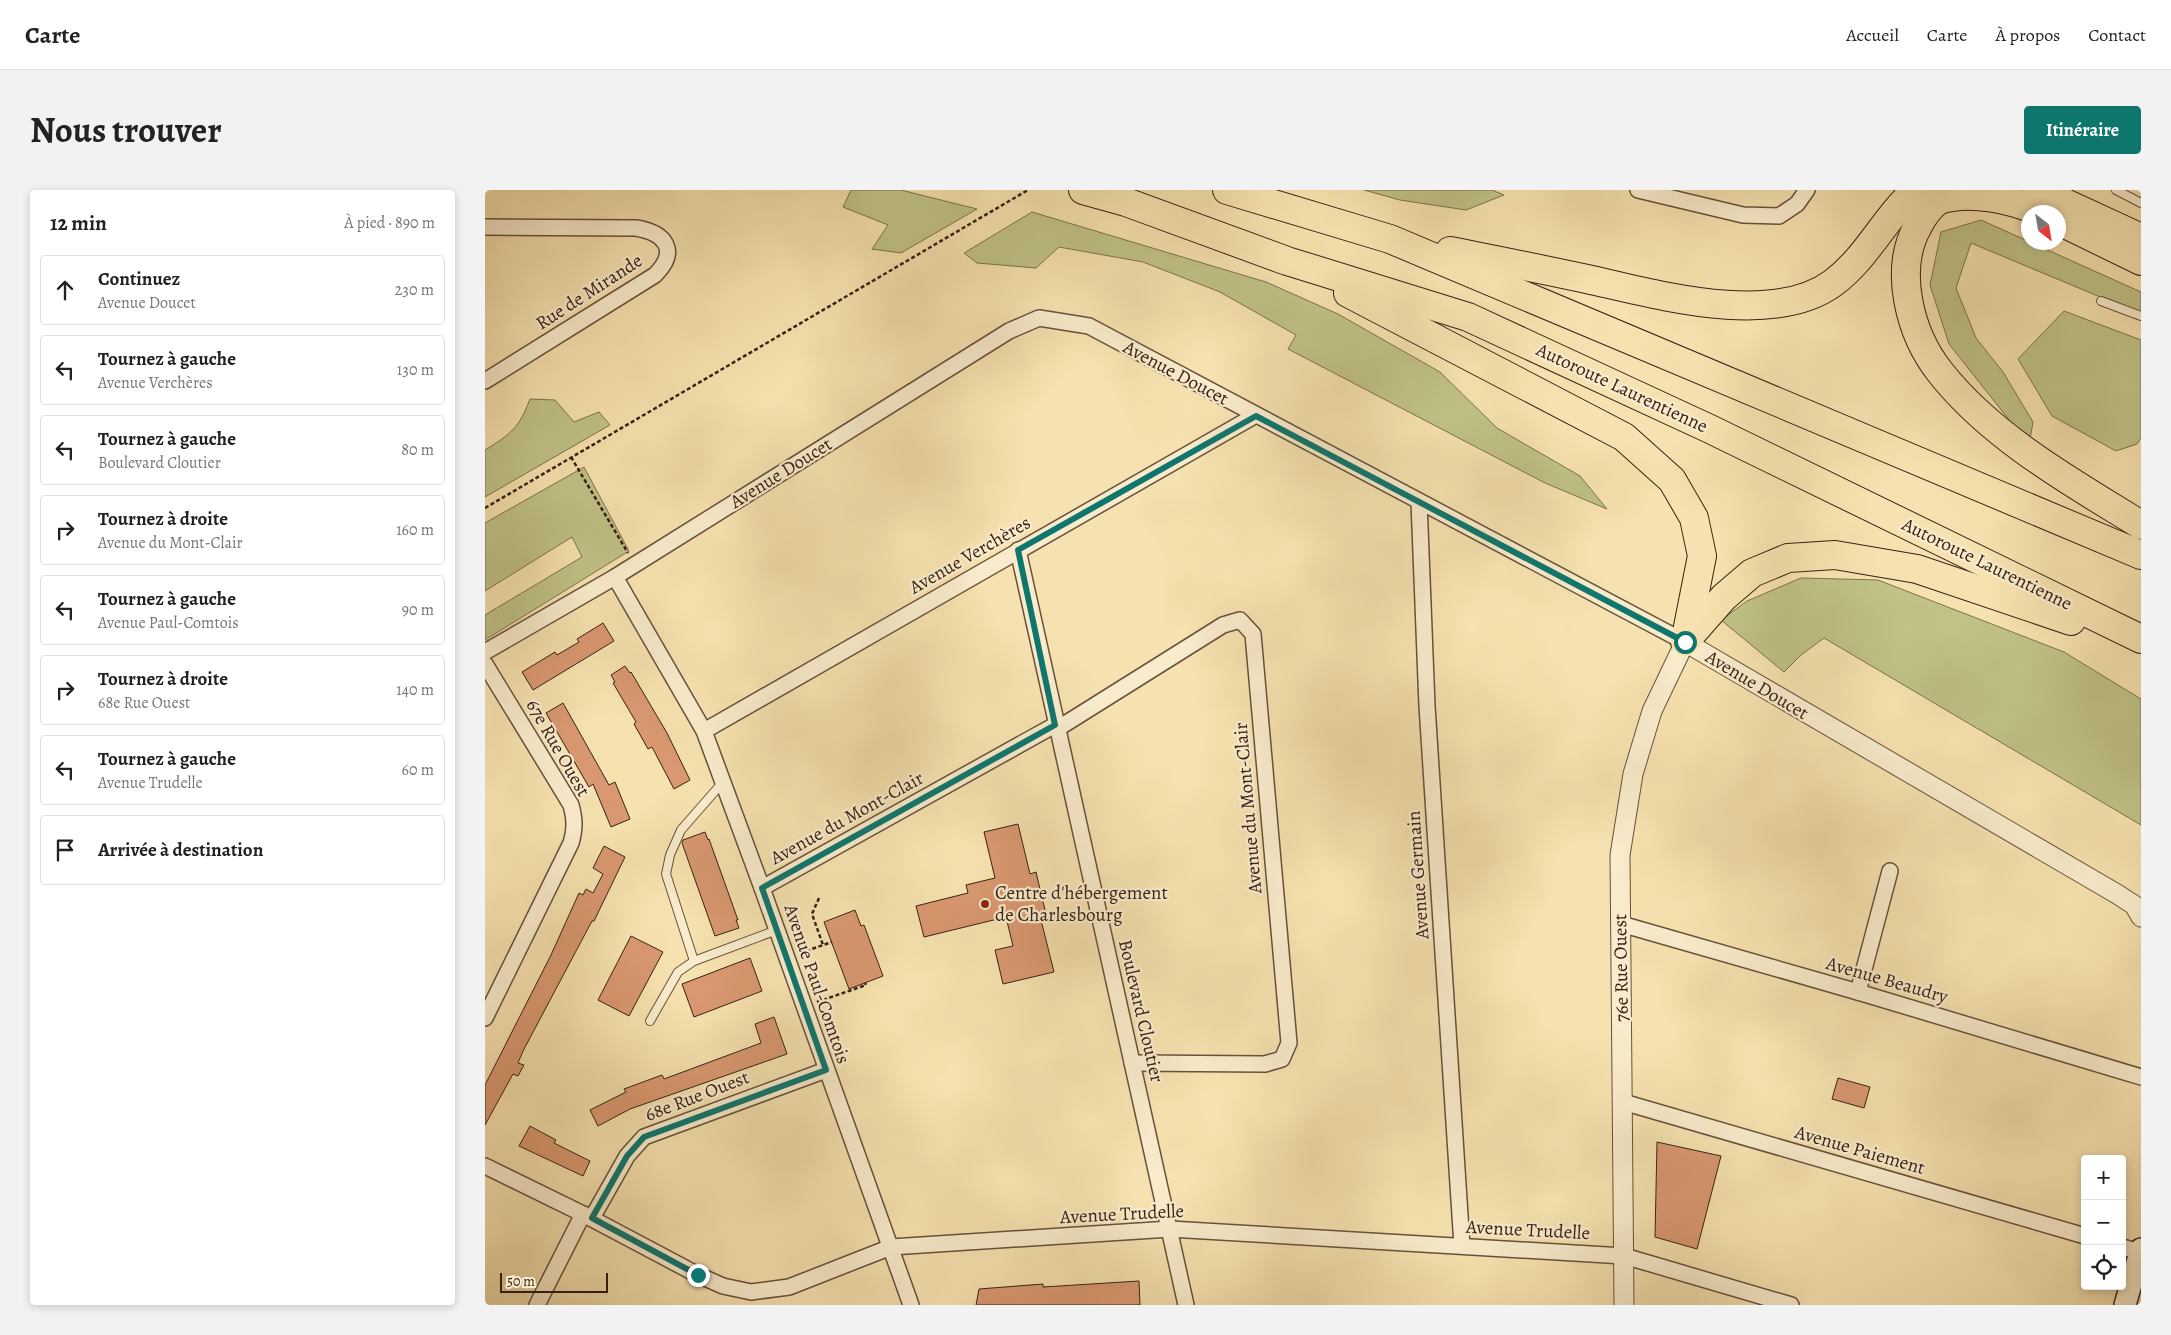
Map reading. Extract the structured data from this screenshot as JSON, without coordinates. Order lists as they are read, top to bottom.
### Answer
{
  "streets": {
    "highway": ["Autoroute Laurentienne"],
    "street": [
      "Rue de Mirande",
      "Avenue Doucet",
      "Avenue Verchères",
      "67e Rue Ouest",
      "Avenue du Mont-Clair",
      "Avenue Germain",
      "76e Rue Ouest",
      "Avenue Beaudry",
      "Avenue Paul-Comtois",
      "Boulevard Cloutier",
      "68e Rue Ouest",
      "Avenue Paiement",
      "Avenue Trudelle"
    ]
  },
  "crossings": [
    ["Avenue Doucet", "Avenue Verchères"],
    ["Avenue Doucet", "Avenue Germain"],
    ["Avenue Doucet", "76e Rue Ouest"],
    ["Avenue Doucet", "Avenue Paul-Comtois"],
    ["Avenue Verchères", "Avenue Paul-Comtois"],
    ["Avenue Verchères", "Boulevard Cloutier"],
    ["Avenue du Mont-Clair", "Avenue Paul-Comtois"],
    ["Avenue du Mont-Clair", "Boulevard Cloutier"],
    ["Avenue Germain", "Avenue Trudelle"],
    ["76e Rue Ouest", "Avenue Beaudry"],
    ["76e Rue Ouest", "Avenue Paiement"],
    ["76e Rue Ouest", "Avenue Trudelle"],
    ["Avenue Paul-Comtois", "68e Rue Ouest"],
    ["Avenue Paul-Comtois", "Avenue Trudelle"],
    ["Boulevard Cloutier", "Avenue Trudelle"],
    ["68e Rue Ouest", "Avenue Trudelle"]
  ],
  "places": ["Centre d'hébergement de Charlesbourg"],
  "scale_bar": "50 m",
  "north": "bottom right",
  "page": {
    "header": "Carte",
    "nav": [
      "Accueil",
      "Carte",
      "À propos",
      "Contact"
    ],
    "title": "Nous trouver",
    "buttons": "Itinéraire",
    "heading": ["12 min", "À pied · 890 m"],
    "list": [
      ["Continuez", "Avenue Doucet", "230 m"],
      ["Tournez à gauche", "Avenue Verchères", "130 m"],
      ["Tournez à gauche", "Boulevard Cloutier", "80 m"],
      ["Tournez à droite", "Avenue du Mont-Clair", "160 m"],
      ["Tournez à gauche", "Avenue Paul-Comtois", "90 m"],
      ["Tournez à droite", "68e Rue Ouest", "140 m"],
      ["Tournez à gauche", "Avenue Trudelle", "60 m"],
      "Arrivée à destination"
    ],
    "map_buttons": ["+", "−"],
    "scale": "50 m"
  }
}
